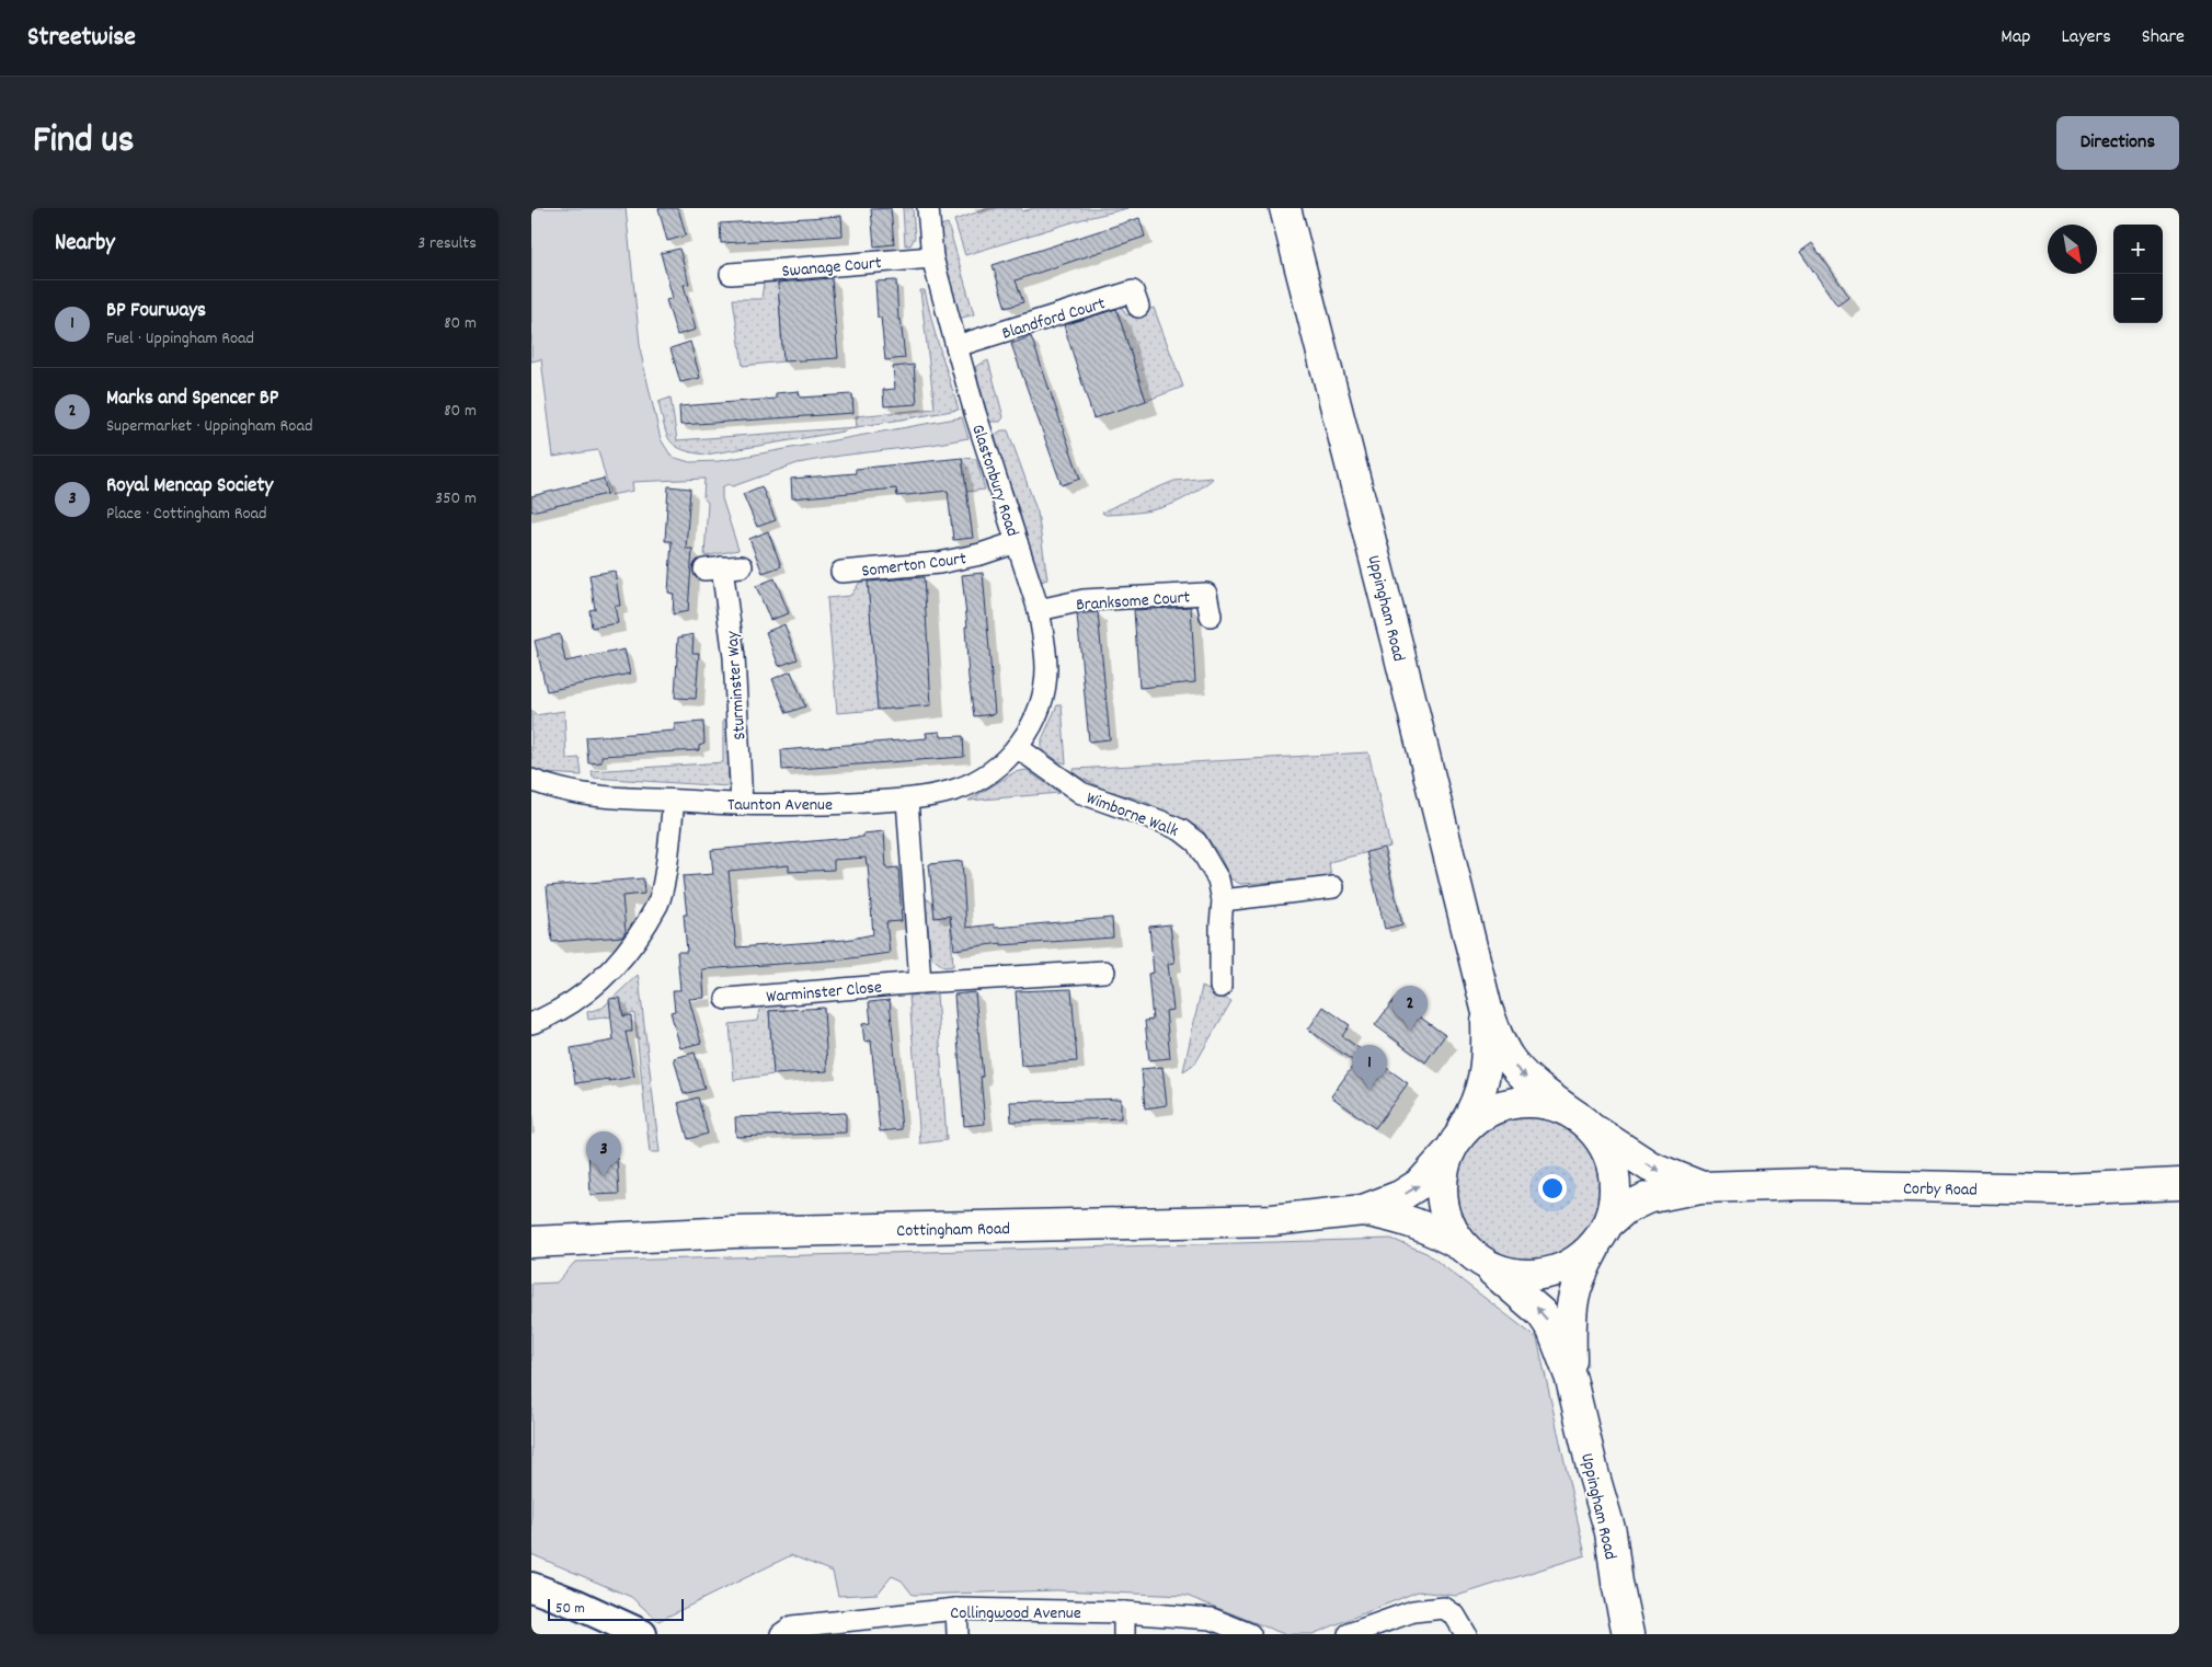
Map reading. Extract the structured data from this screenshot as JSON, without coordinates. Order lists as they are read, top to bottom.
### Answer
{
  "streets": {
    "highway": ["Uppingham Road", "Corby Road", "Cottingham Road"],
    "street": [
      "Swanage Court",
      "Blandford Court",
      "Glastonbury Road",
      "Somerton Court",
      "Branksome Court",
      "Sturminster Way",
      "Taunton Avenue",
      "Wimborne Walk",
      "Warminster Close",
      "Collingwood Avenue"
    ]
  },
  "crossings": [
    ["Swanage Court", "Glastonbury Road"],
    ["Blandford Court", "Glastonbury Road"],
    ["Glastonbury Road", "Somerton Court"],
    ["Glastonbury Road", "Branksome Court"],
    ["Glastonbury Road", "Taunton Avenue"],
    ["Glastonbury Road", "Wimborne Walk"],
    ["Uppingham Road", "Corby Road"],
    ["Uppingham Road", "Cottingham Road"],
    ["Sturminster Way", "Taunton Avenue"],
    ["Taunton Avenue", "Wimborne Walk"],
    ["Corby Road", "Cottingham Road"]
  ],
  "scale_bar": "50 m",
  "north": "bottom right",
  "page": {
    "header": "Streetwise",
    "nav": ["Map", "Layers", "Share"],
    "title": "Find us",
    "buttons": "Directions",
    "heading": ["Nearby", "3 results"],
    "map_buttons": ["+", "−"],
    "list": [
      {
        "mark": "1",
        "name": "BP Fourways",
        "note": "Fuel · Uppingham Road",
        "value": "80 m"
      },
      {
        "mark": "2",
        "name": "Marks and Spencer BP",
        "note": "Supermarket · Uppingham Road",
        "value": "80 m"
      },
      {
        "mark": "3",
        "name": "Royal Mencap Society",
        "note": "Place · Cottingham Road",
        "value": "350 m"
      }
    ],
    "pins": ["2", "1", "3"],
    "scale": "50 m"
  }
}
